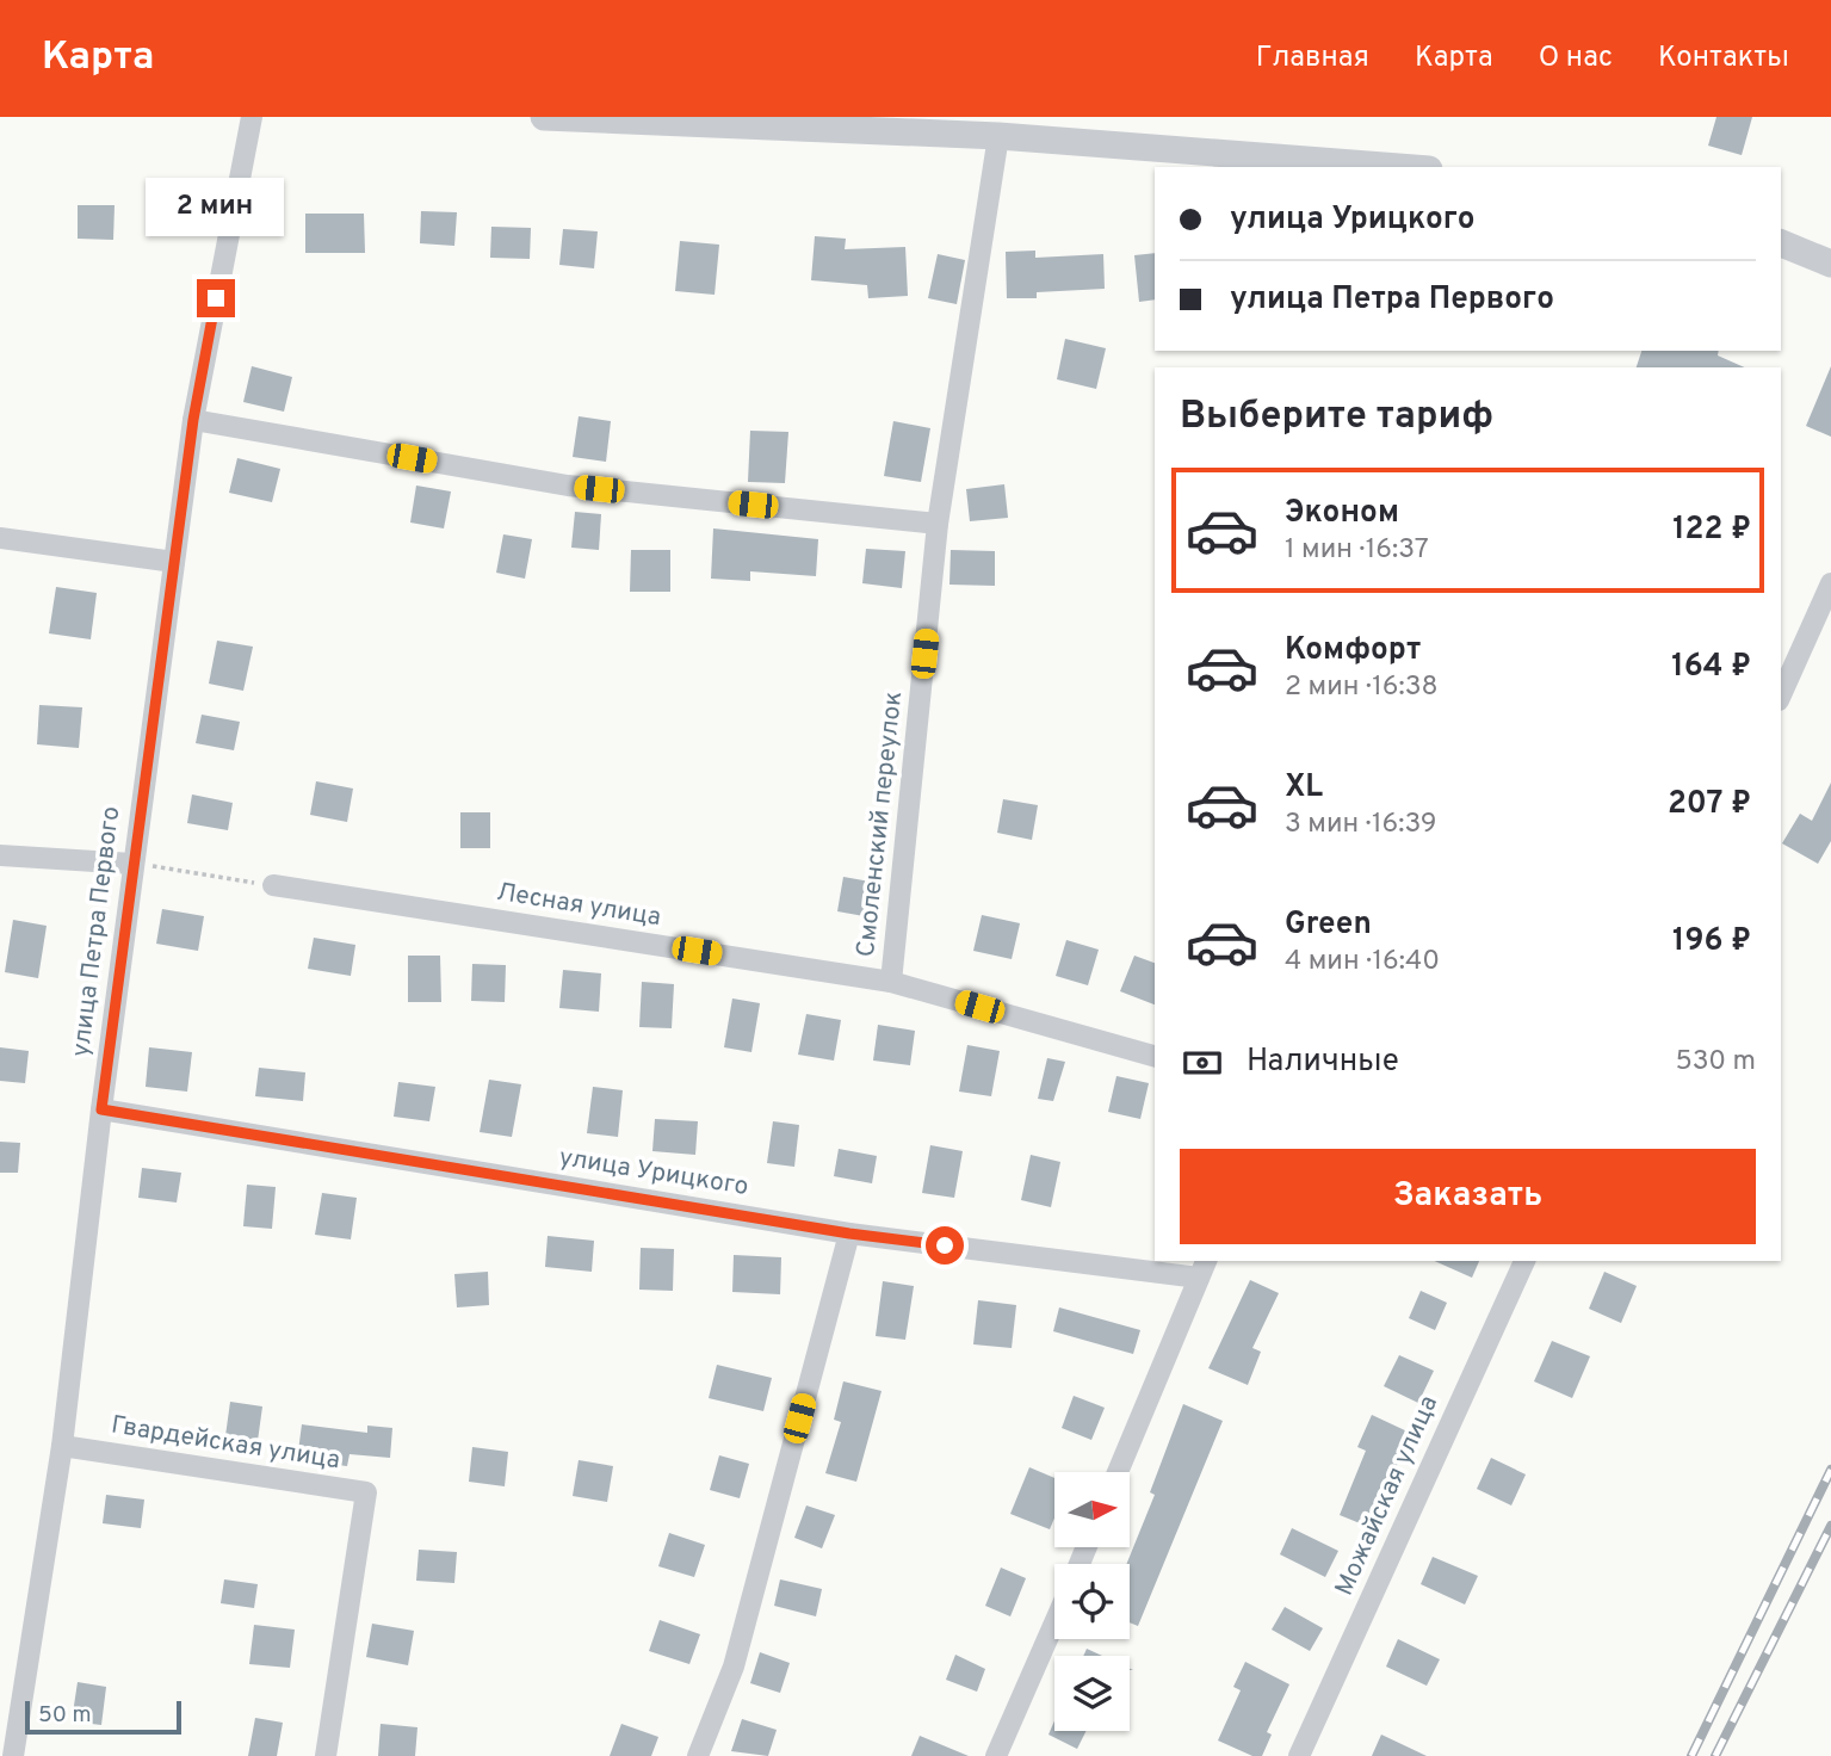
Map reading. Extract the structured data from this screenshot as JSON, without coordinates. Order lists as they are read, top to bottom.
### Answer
{
  "streets": {
    "street": [
      "Смоленский переулок",
      "Лесная улица",
      "улица Петра Первого",
      "улица Урицкого",
      "Гвардейская улица",
      "Можайская улица"
    ]
  },
  "crossings": [
    ["Смоленский переулок", "Лесная улица"],
    ["улица Петра Первого", "улица Урицкого"],
    ["улица Петра Первого", "Гвардейская улица"]
  ],
  "scale_bar": "50 m",
  "north": "right",
  "page": {
    "header": "Карта",
    "nav": [
      "Главная",
      "Карта",
      "О нас",
      "Контакты"
    ],
    "banner": ["улица Урицкого", "улица Петра Первого"],
    "bubble": "2 мин",
    "heading": "Выберите тариф",
    "list": [
      {
        "name": "Эконом",
        "note": "1 мин · 16:37",
        "value": "122 ₽"
      },
      {
        "name": "Комфорт",
        "note": "2 мин · 16:38",
        "value": "164 ₽"
      },
      {
        "name": "XL",
        "note": "3 мин · 16:39",
        "value": "207 ₽"
      },
      {
        "name": "Green",
        "note": "4 мин · 16:40",
        "value": "196 ₽"
      }
    ],
    "pay": ["Наличные", "530 m"],
    "buttons": "Заказать",
    "scale": "50 m"
  }
}
